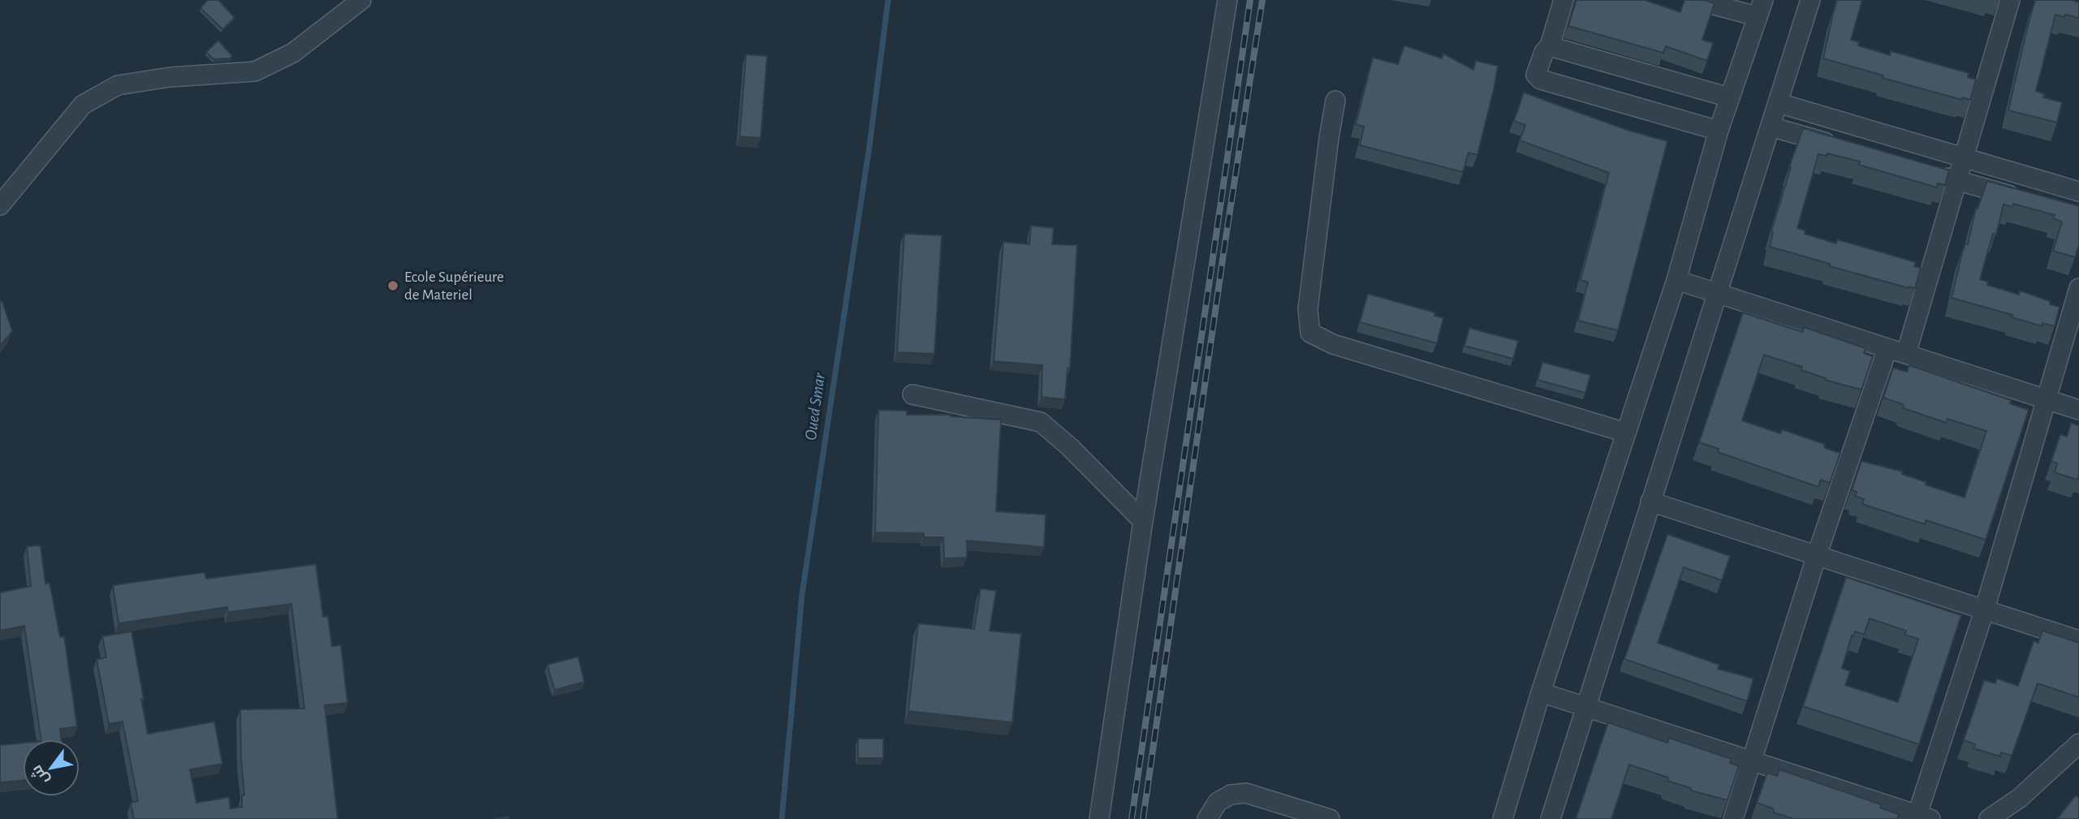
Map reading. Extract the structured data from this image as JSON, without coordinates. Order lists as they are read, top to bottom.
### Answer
{
  "water": ["Oued Smar"],
  "places": ["Ecole Supérieure de Materiel"],
  "north": "bottom left"
}
